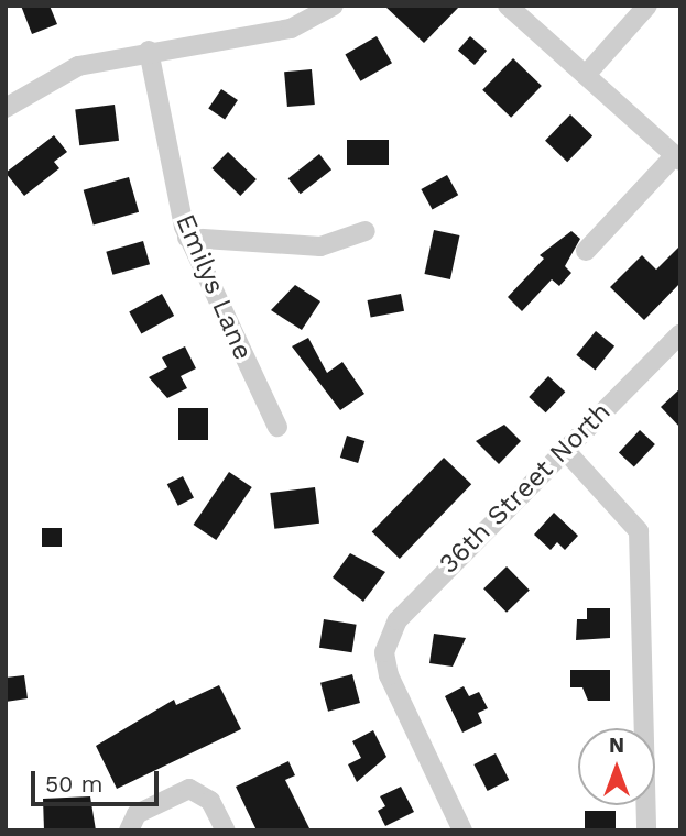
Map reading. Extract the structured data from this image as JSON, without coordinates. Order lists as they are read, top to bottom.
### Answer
{
  "streets": {
    "street": ["Emilys Lane", "36th Street North"]
  },
  "scale_bar": "50 m",
  "north": "top"
}
